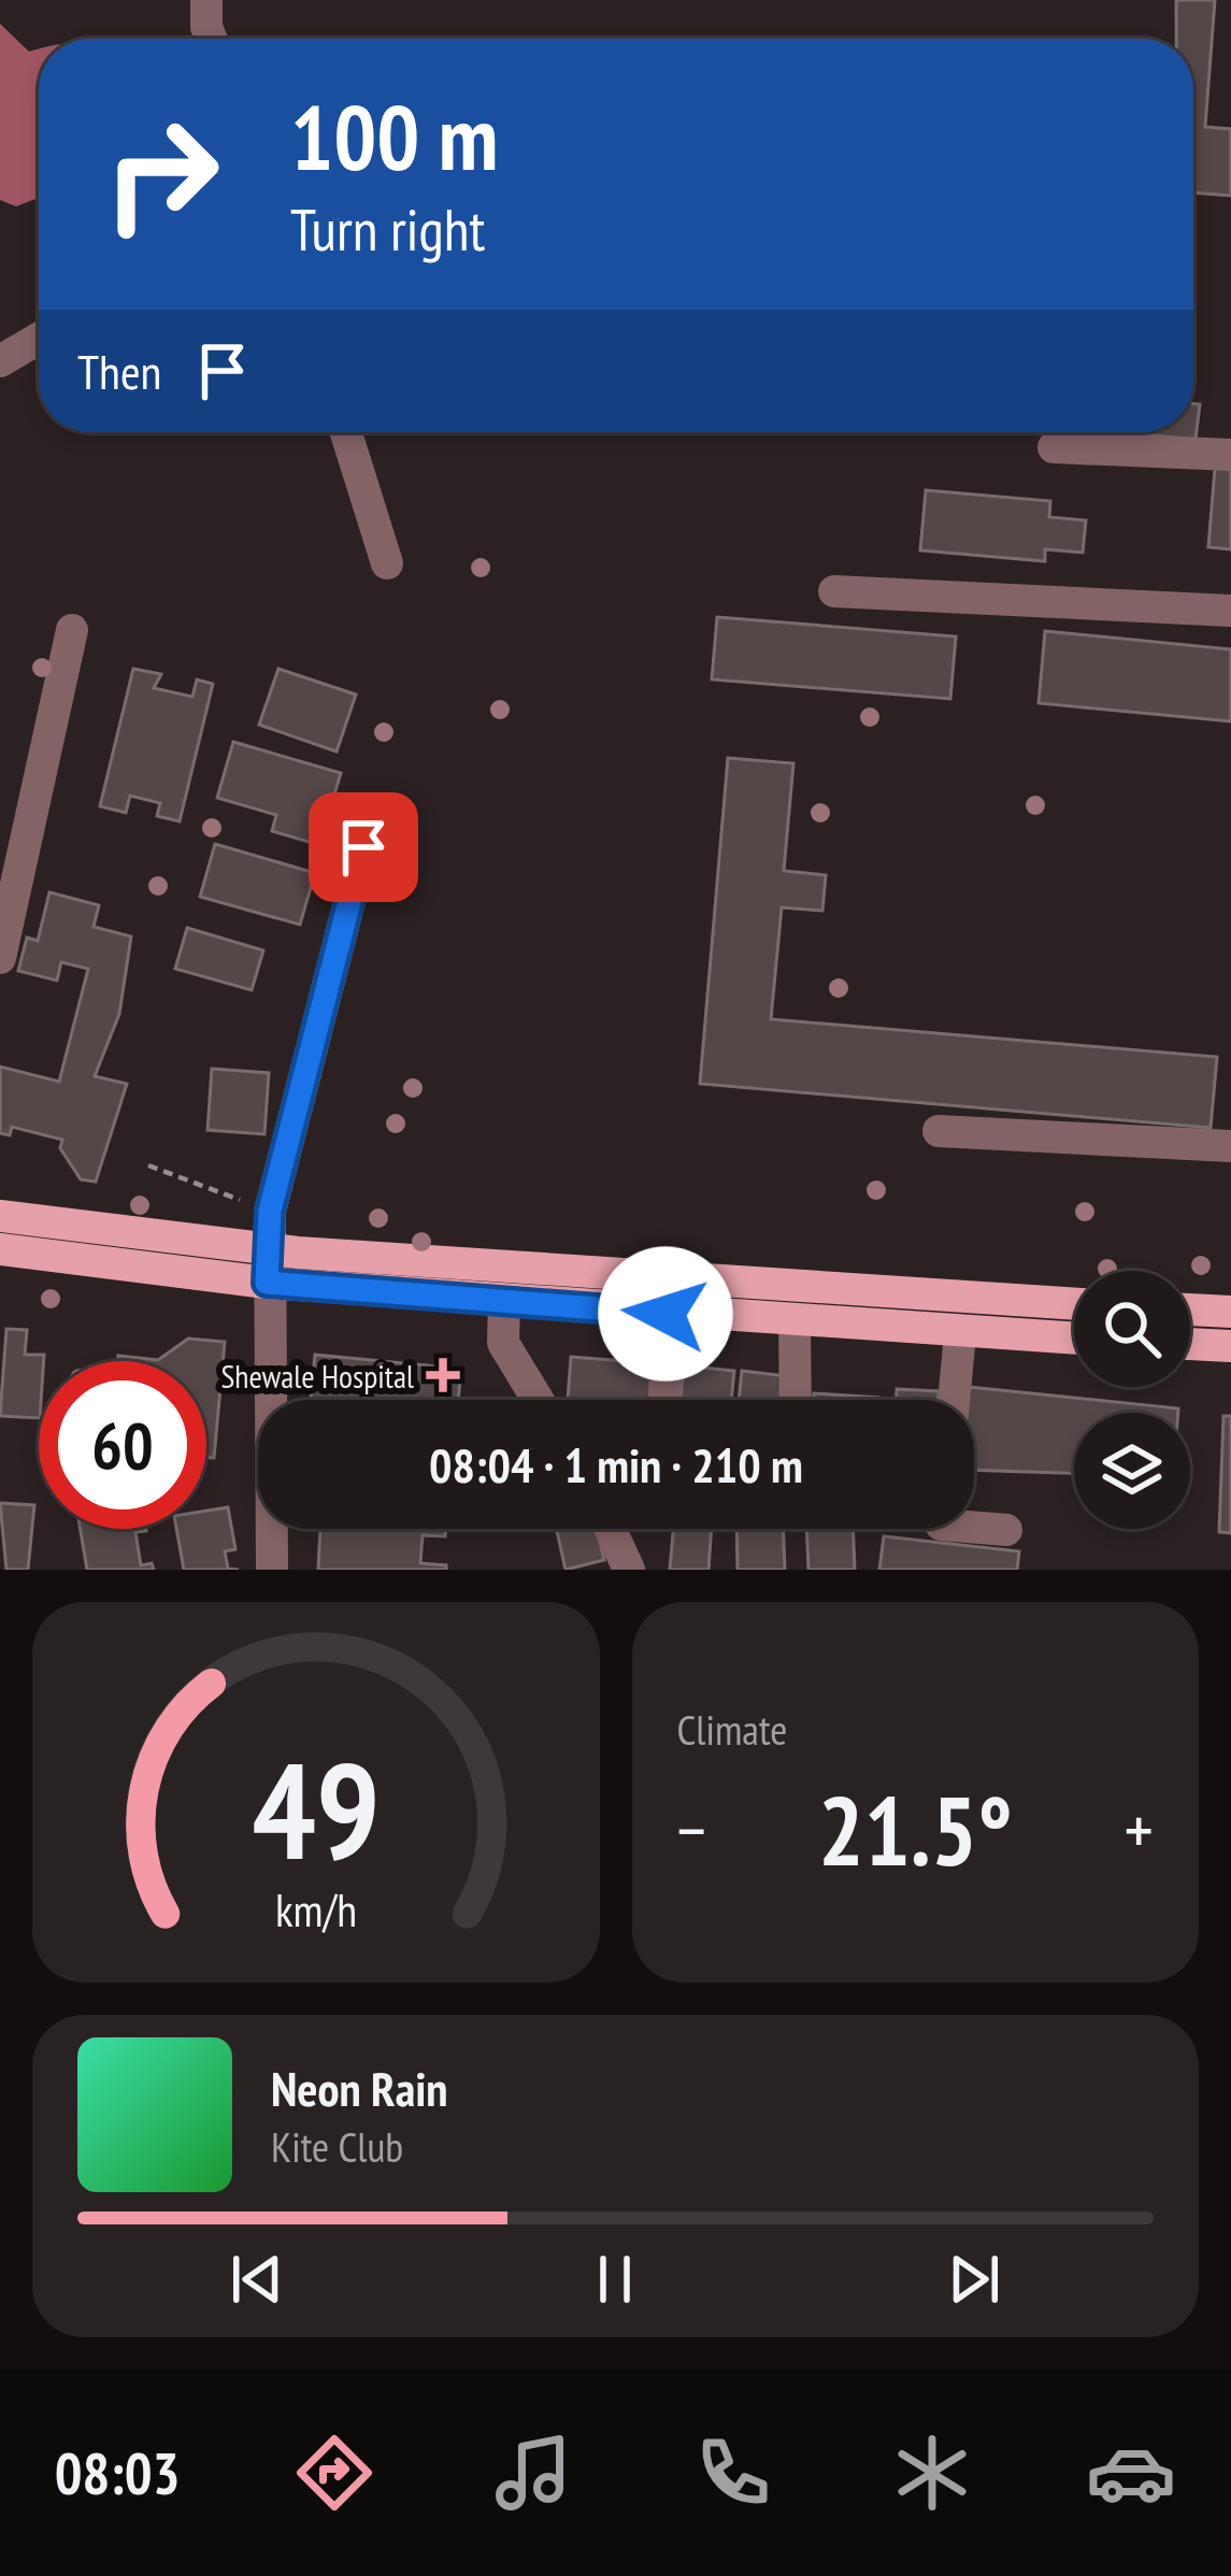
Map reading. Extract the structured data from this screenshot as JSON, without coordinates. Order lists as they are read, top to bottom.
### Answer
{
  "places": {
    "health": ["Shewale Hospital"]
  },
  "page": {
    "turn": ["100 m", "Turn right"],
    "then": "Then",
    "limit": "60",
    "trip": "08:04 · 1 min · 210 m",
    "tile": "Climate",
    "heat": ["−", "21.5°", "+"],
    "song": ["Neon Rain", "Kite Club"],
    "tabs": "08:03",
    "gauge": ["49", "km/h"]
  }
}
